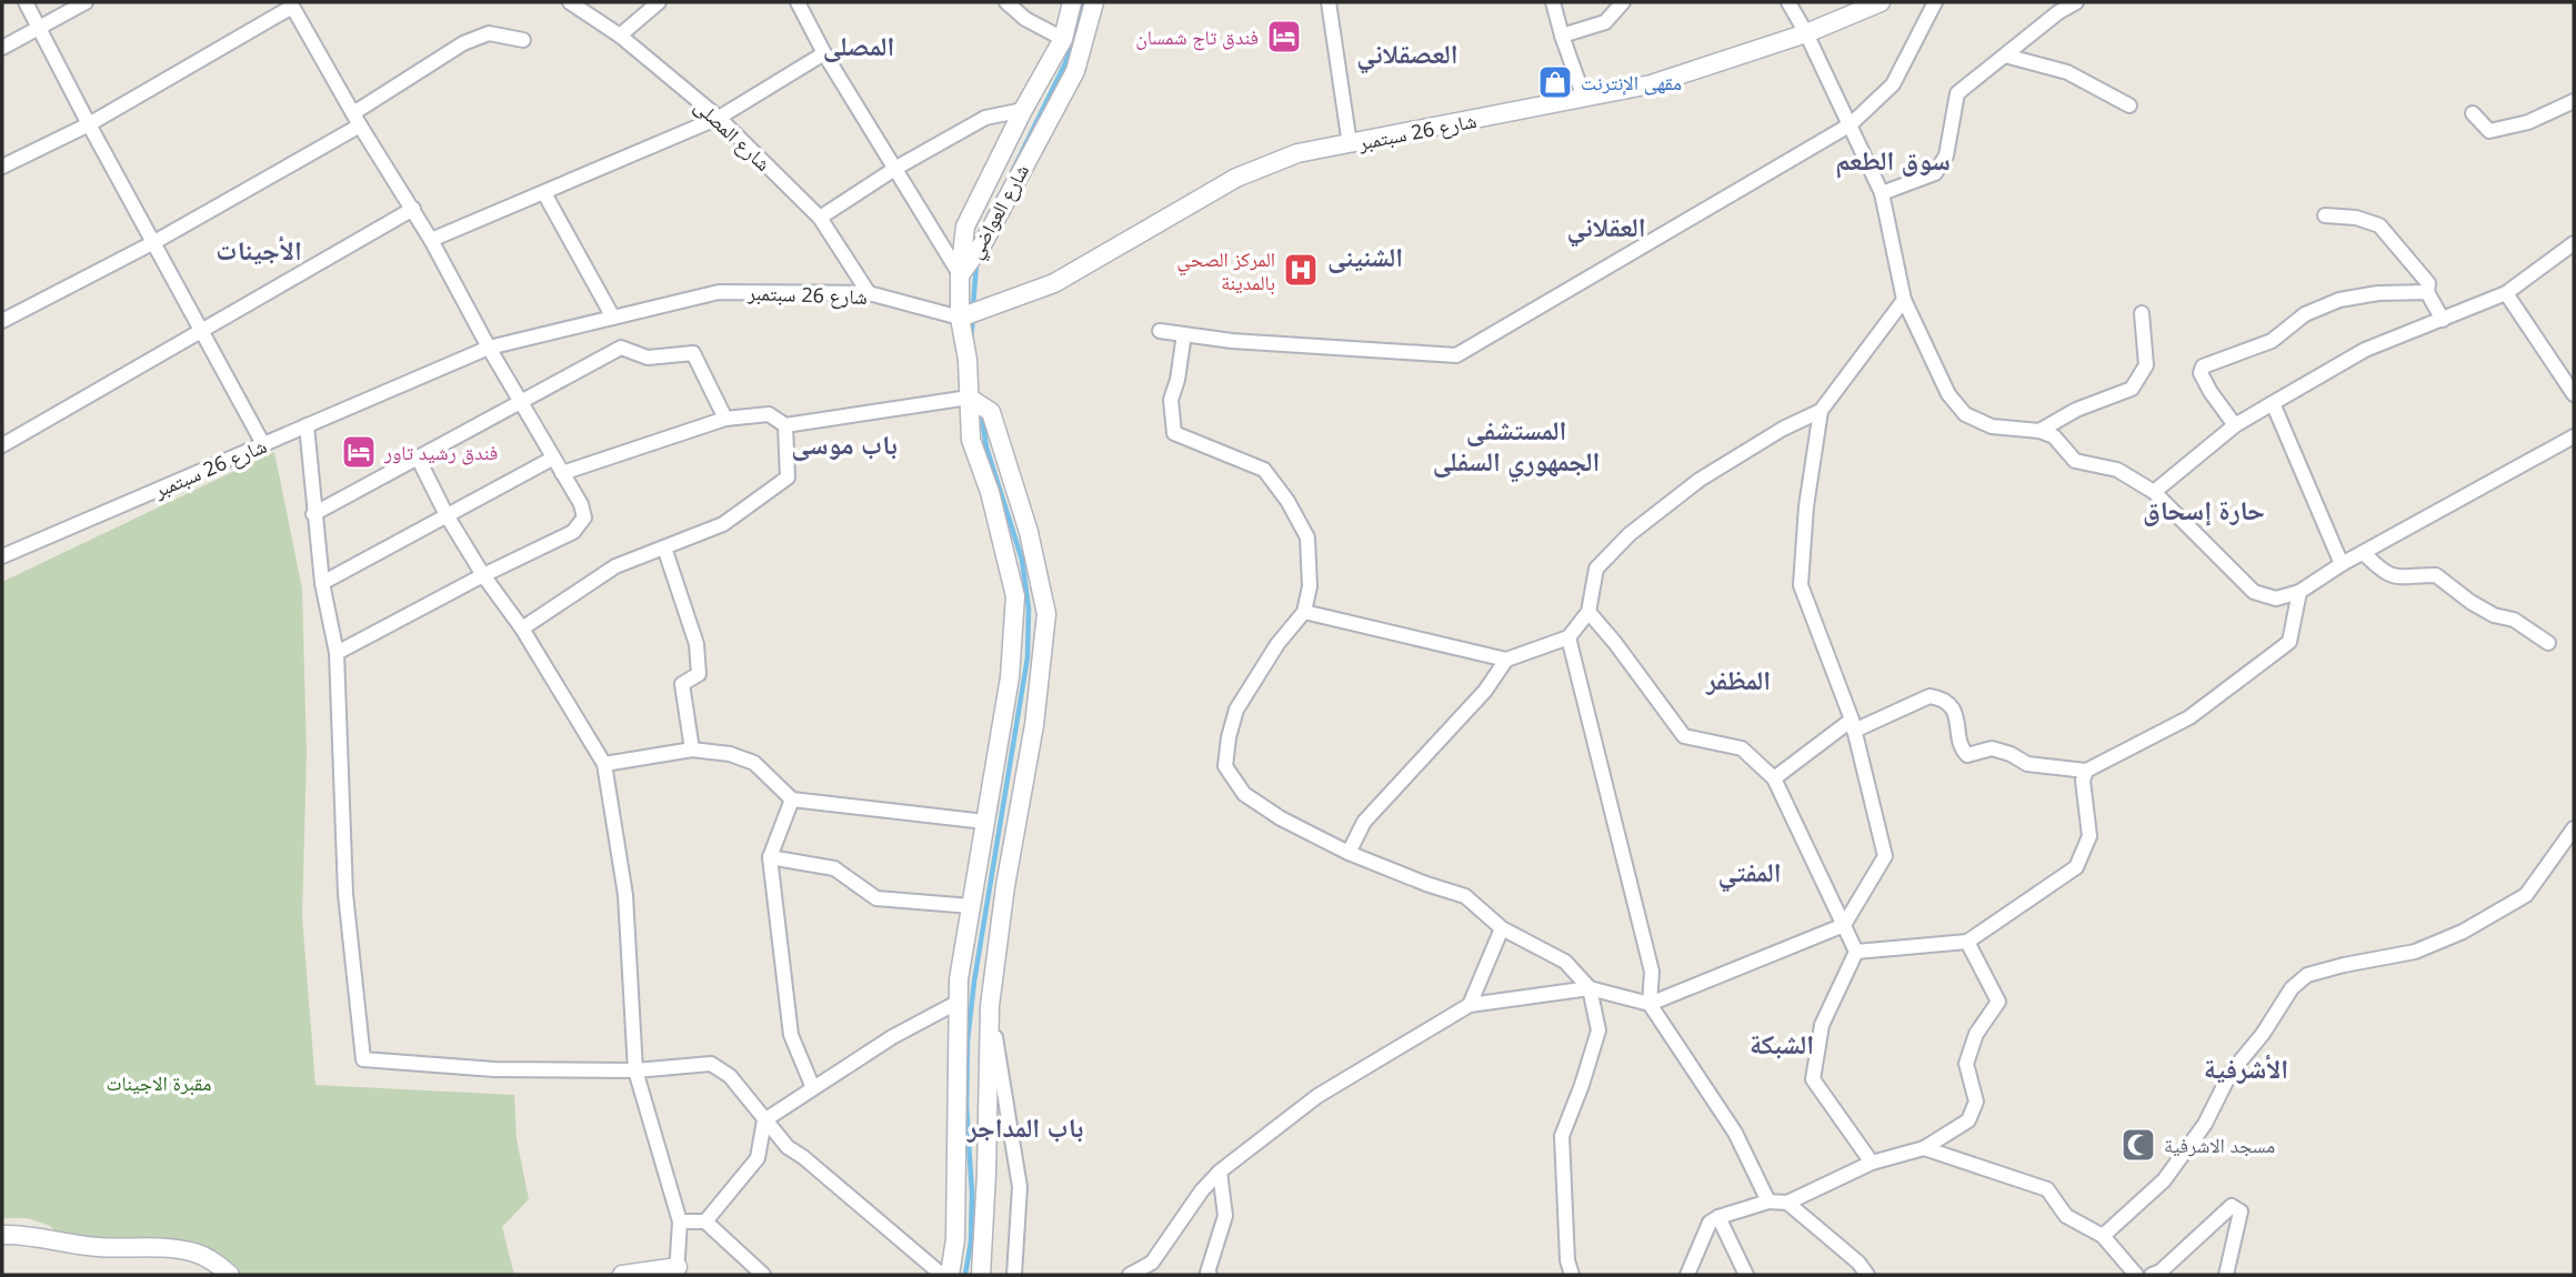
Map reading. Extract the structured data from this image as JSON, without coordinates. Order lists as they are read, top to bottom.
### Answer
{
  "streets": {
    "main road": ["شارع 26 سبتمبر", "شارع العواضي"],
    "street": ["شارع المصلى"]
  },
  "crossings": [
    ["شارع 26 سبتمبر", "شارع المصلى"]
  ],
  "districts": [
    "المصلى",
    "العصقلاني",
    "سوق الطعم",
    "العقلاني",
    "الأجينات",
    "الشنينى",
    "المستشفى الجمهوري السفلى",
    "باب موسى",
    "حارة إسحاق",
    "المظفر",
    "المفتي",
    "الشبكة",
    "الأشرفية",
    "باب المداجر"
  ],
  "parks": ["مقبرة الاجينات"],
  "places": {
    "hotel": ["فندق تاج شمسان", "فندق رشيد تاور"],
    "shop": ["مقهى الإنترنت"],
    "hospital": ["المركز الصحي بالمدينة"],
    "mosque": ["مسجد الاشرفية"]
  }
}
